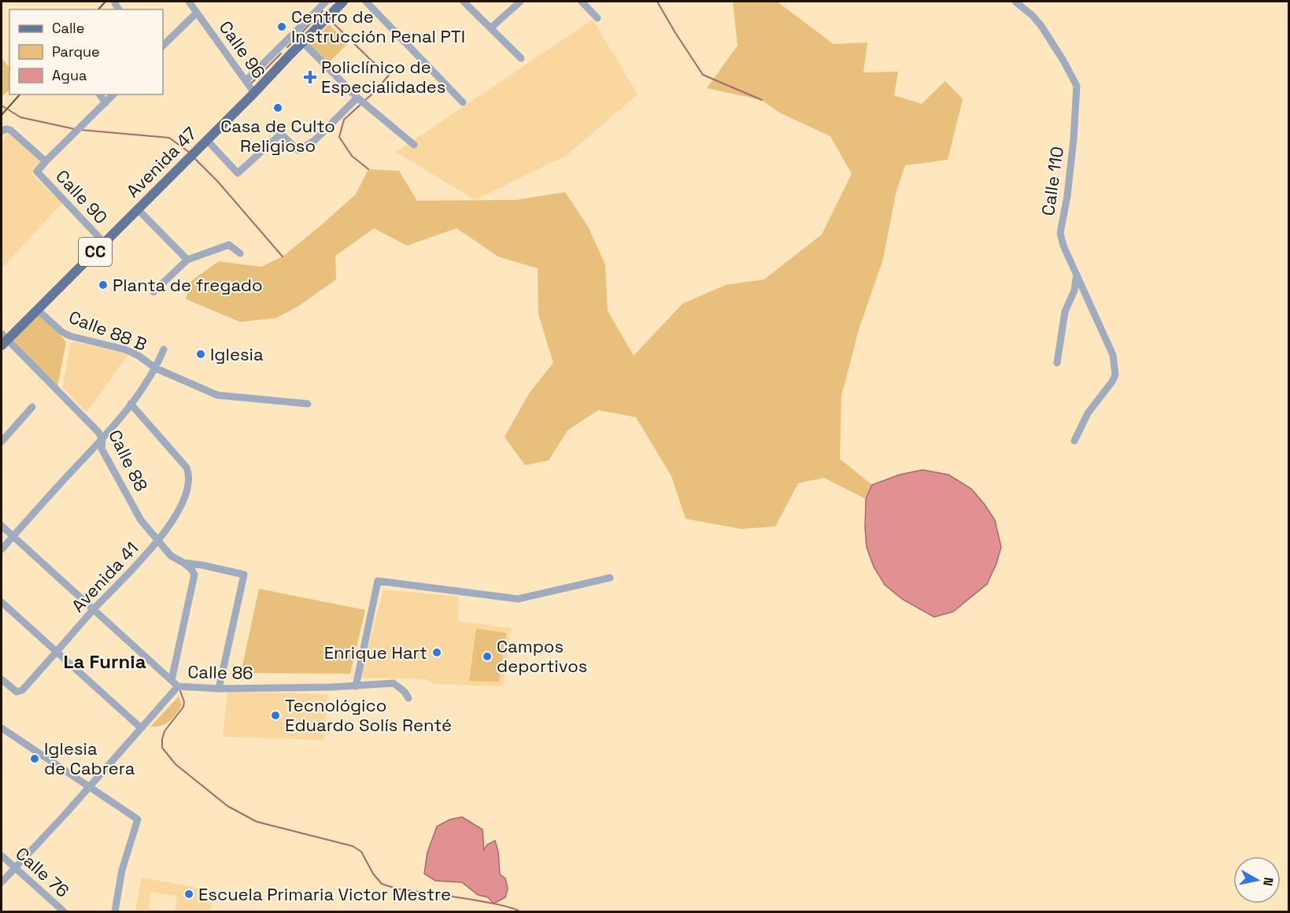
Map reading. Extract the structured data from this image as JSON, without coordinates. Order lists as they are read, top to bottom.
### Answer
{
  "streets": {
    "main road": ["Avenida 47", "CC"],
    "street": [
      "Calle 96",
      "Calle 110",
      "Calle 90",
      "Calle 88 B",
      "Calle 88",
      "Avenida 41",
      "Calle 86",
      "Calle 76"
    ]
  },
  "crossings": [
    ["Calle 96", "Avenida 47"],
    ["Avenida 47", "Calle 90"],
    ["Avenida 47", "Calle 88 B"],
    ["Avenida 47", "Calle 88"],
    ["Calle 88", "Avenida 41"],
    ["Calle 88", "Calle 86"],
    ["Avenida 41", "Calle 86"]
  ],
  "districts": ["La Furnia"],
  "places": {
    "other": [
      "Centro de Instrucción Penal PTI",
      "Casa de Culto Religioso",
      "Planta de fregado",
      "Iglesia",
      "Enrique Hart",
      "Campos deportivos",
      "Tecnológico Eduardo Solís Renté",
      "Iglesia de Cabrera",
      "Escuela Primaria Victor Mestre"
    ],
    "health": ["Policlínico de Especialidades"]
  },
  "legend": ["Calle", "Parque", "Agua"],
  "north": "right"
}
